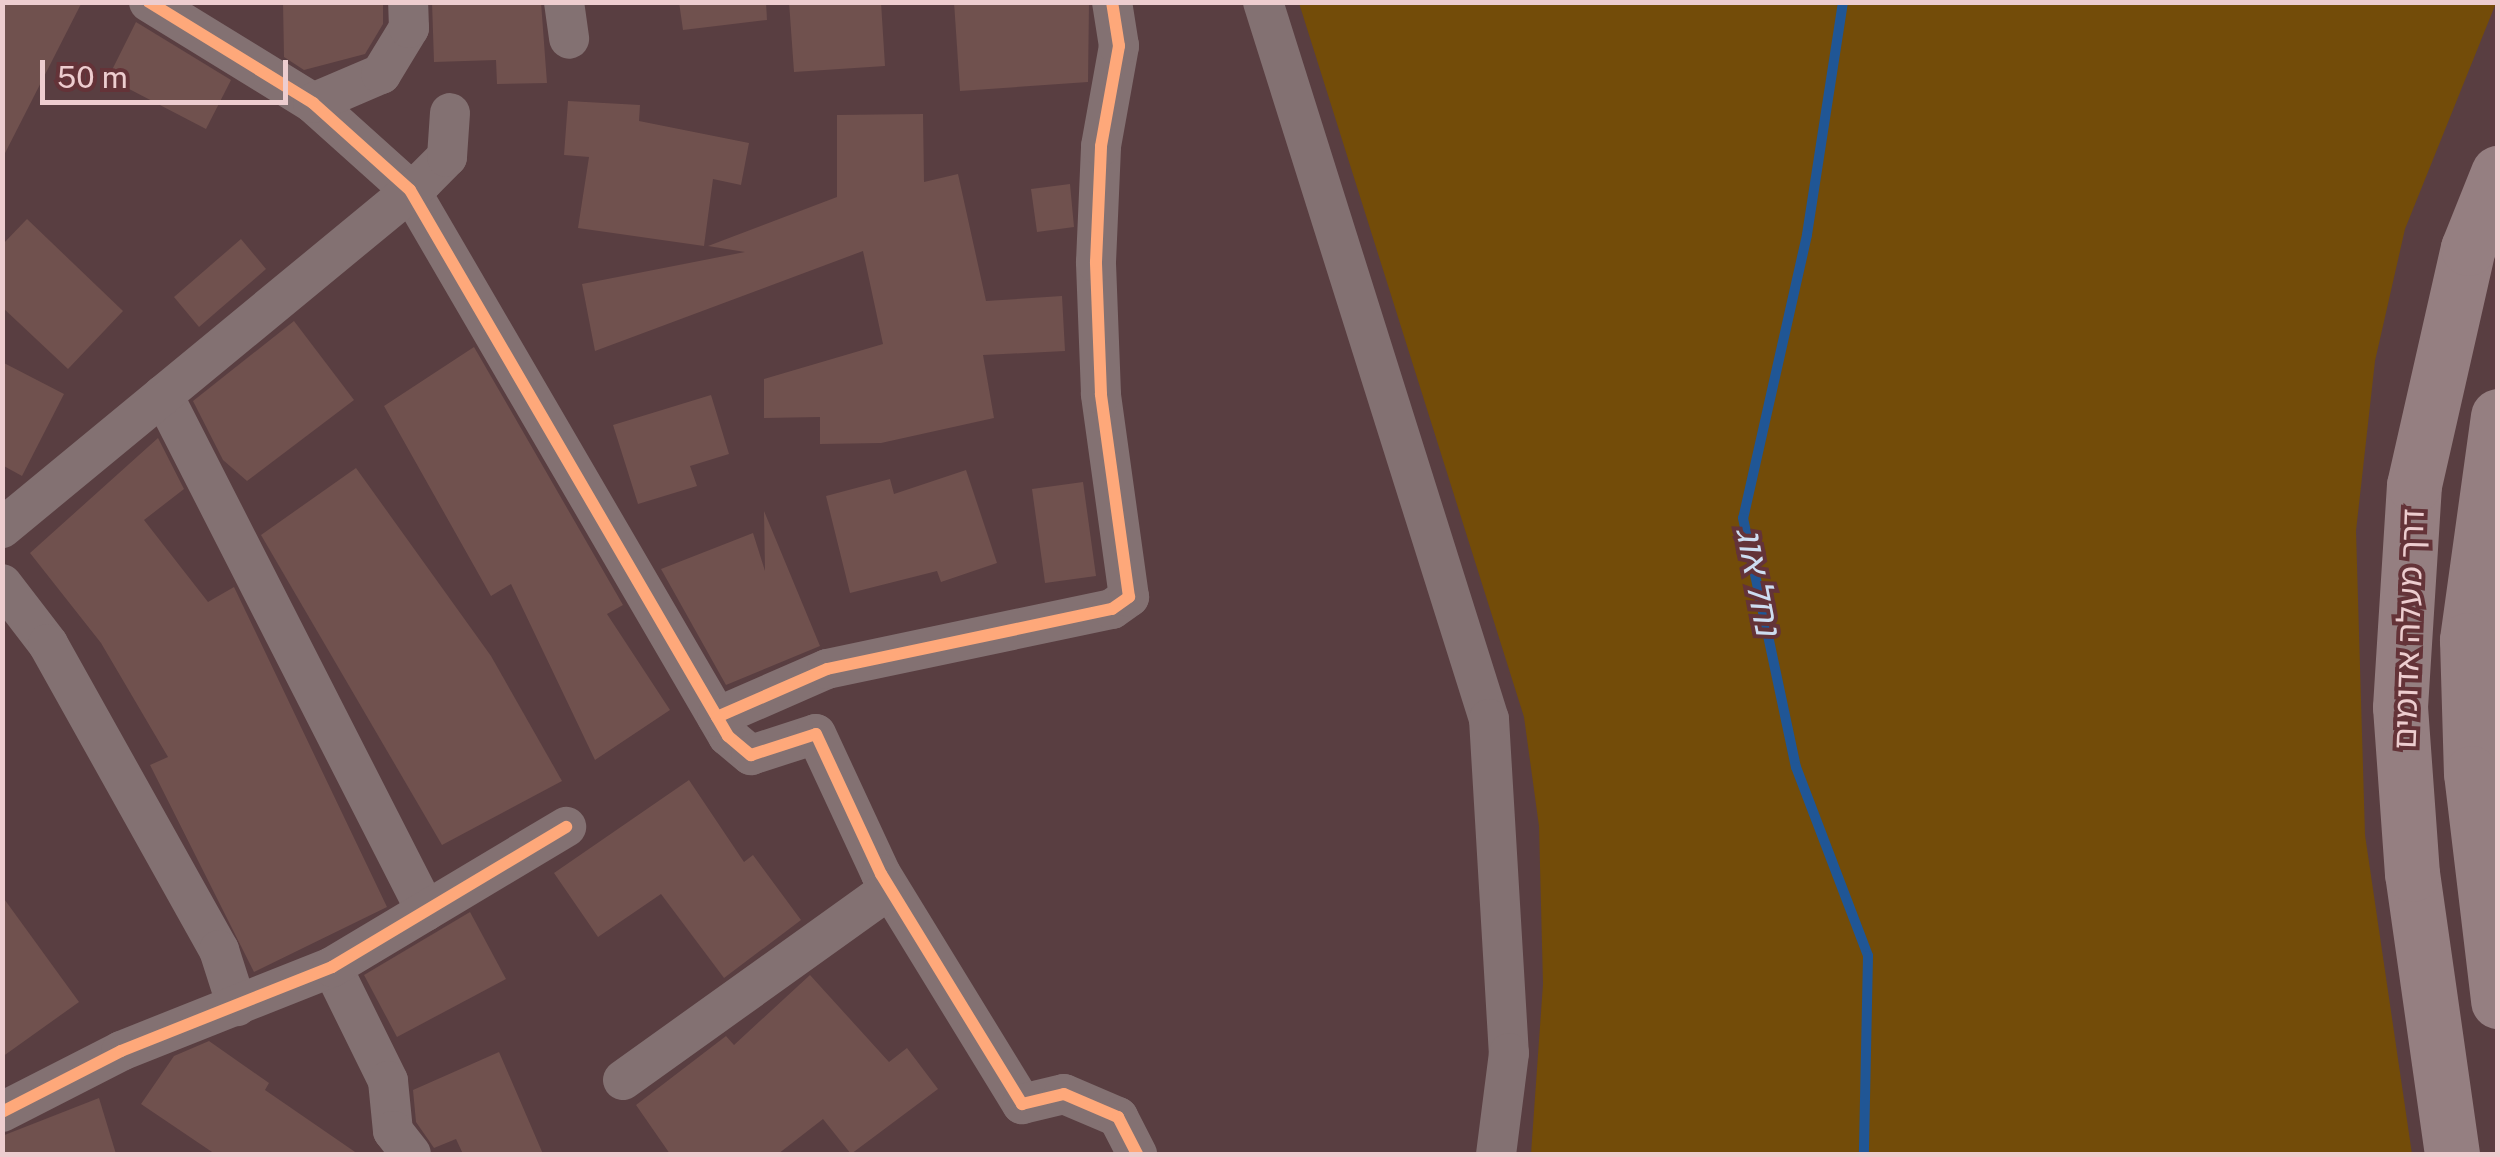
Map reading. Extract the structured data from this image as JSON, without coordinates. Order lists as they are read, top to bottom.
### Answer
{
  "streets": {
    "highway": ["דרך מעלה אדומים"]
  },
  "water": ["נחל אוג"],
  "scale_bar": "50 m"
}
